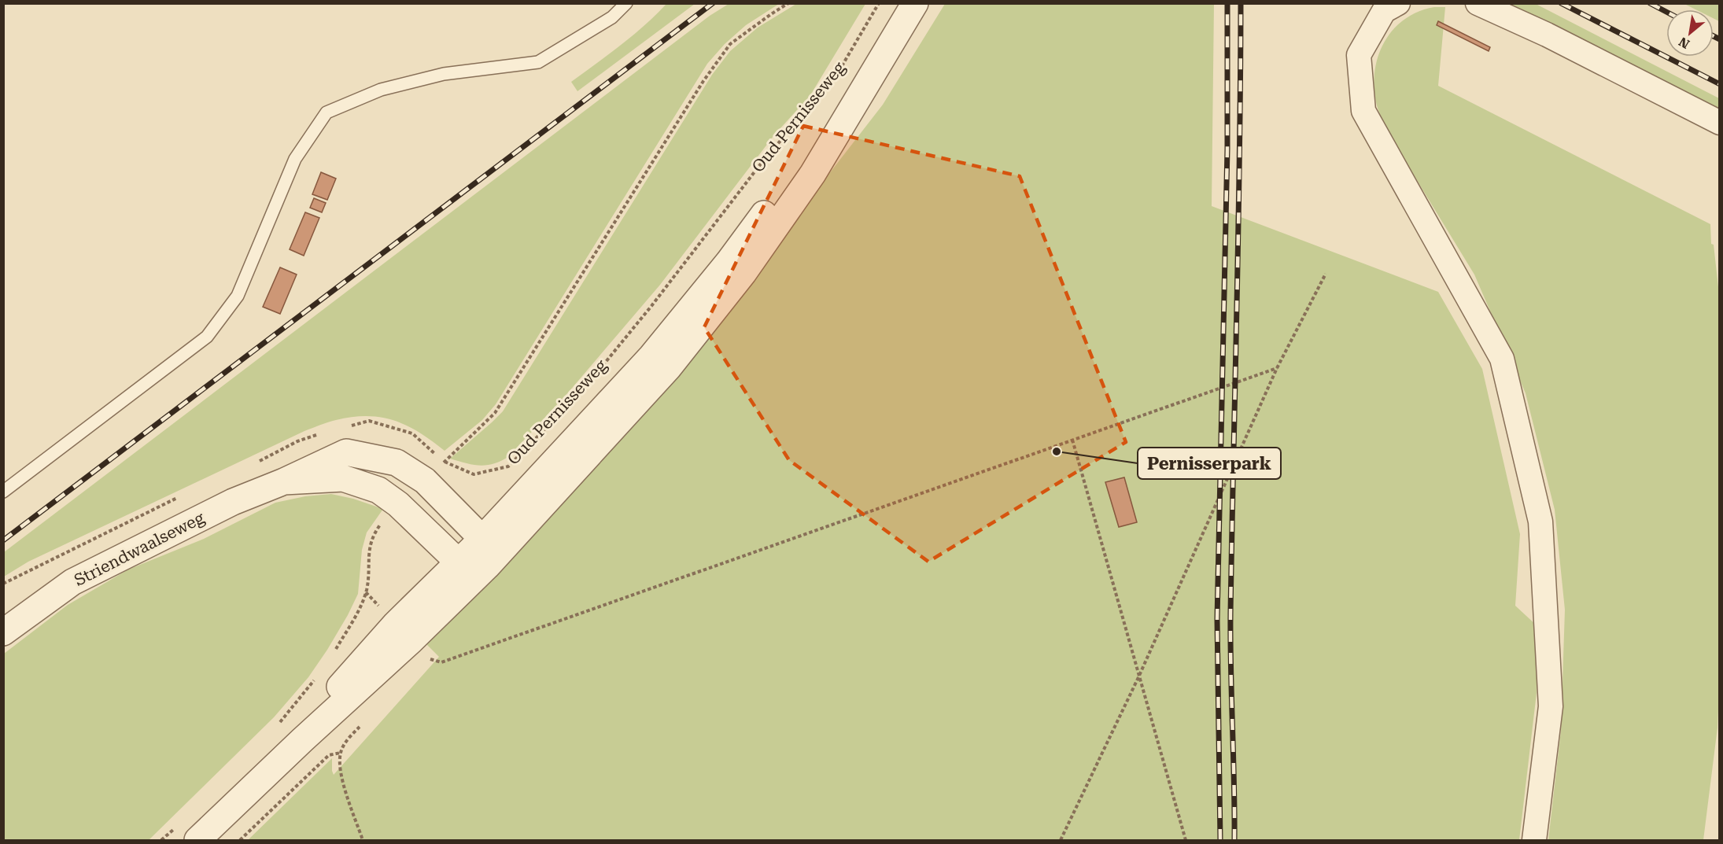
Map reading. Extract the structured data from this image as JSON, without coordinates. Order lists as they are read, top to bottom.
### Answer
{
  "streets": {
    "street": ["Oud Pernisseweg", "Striendwaalseweg"]
  },
  "crossings": [
    ["Oud Pernisseweg", "Striendwaalseweg"]
  ],
  "places": ["Pernisserpark"],
  "north": "bottom left"
}
